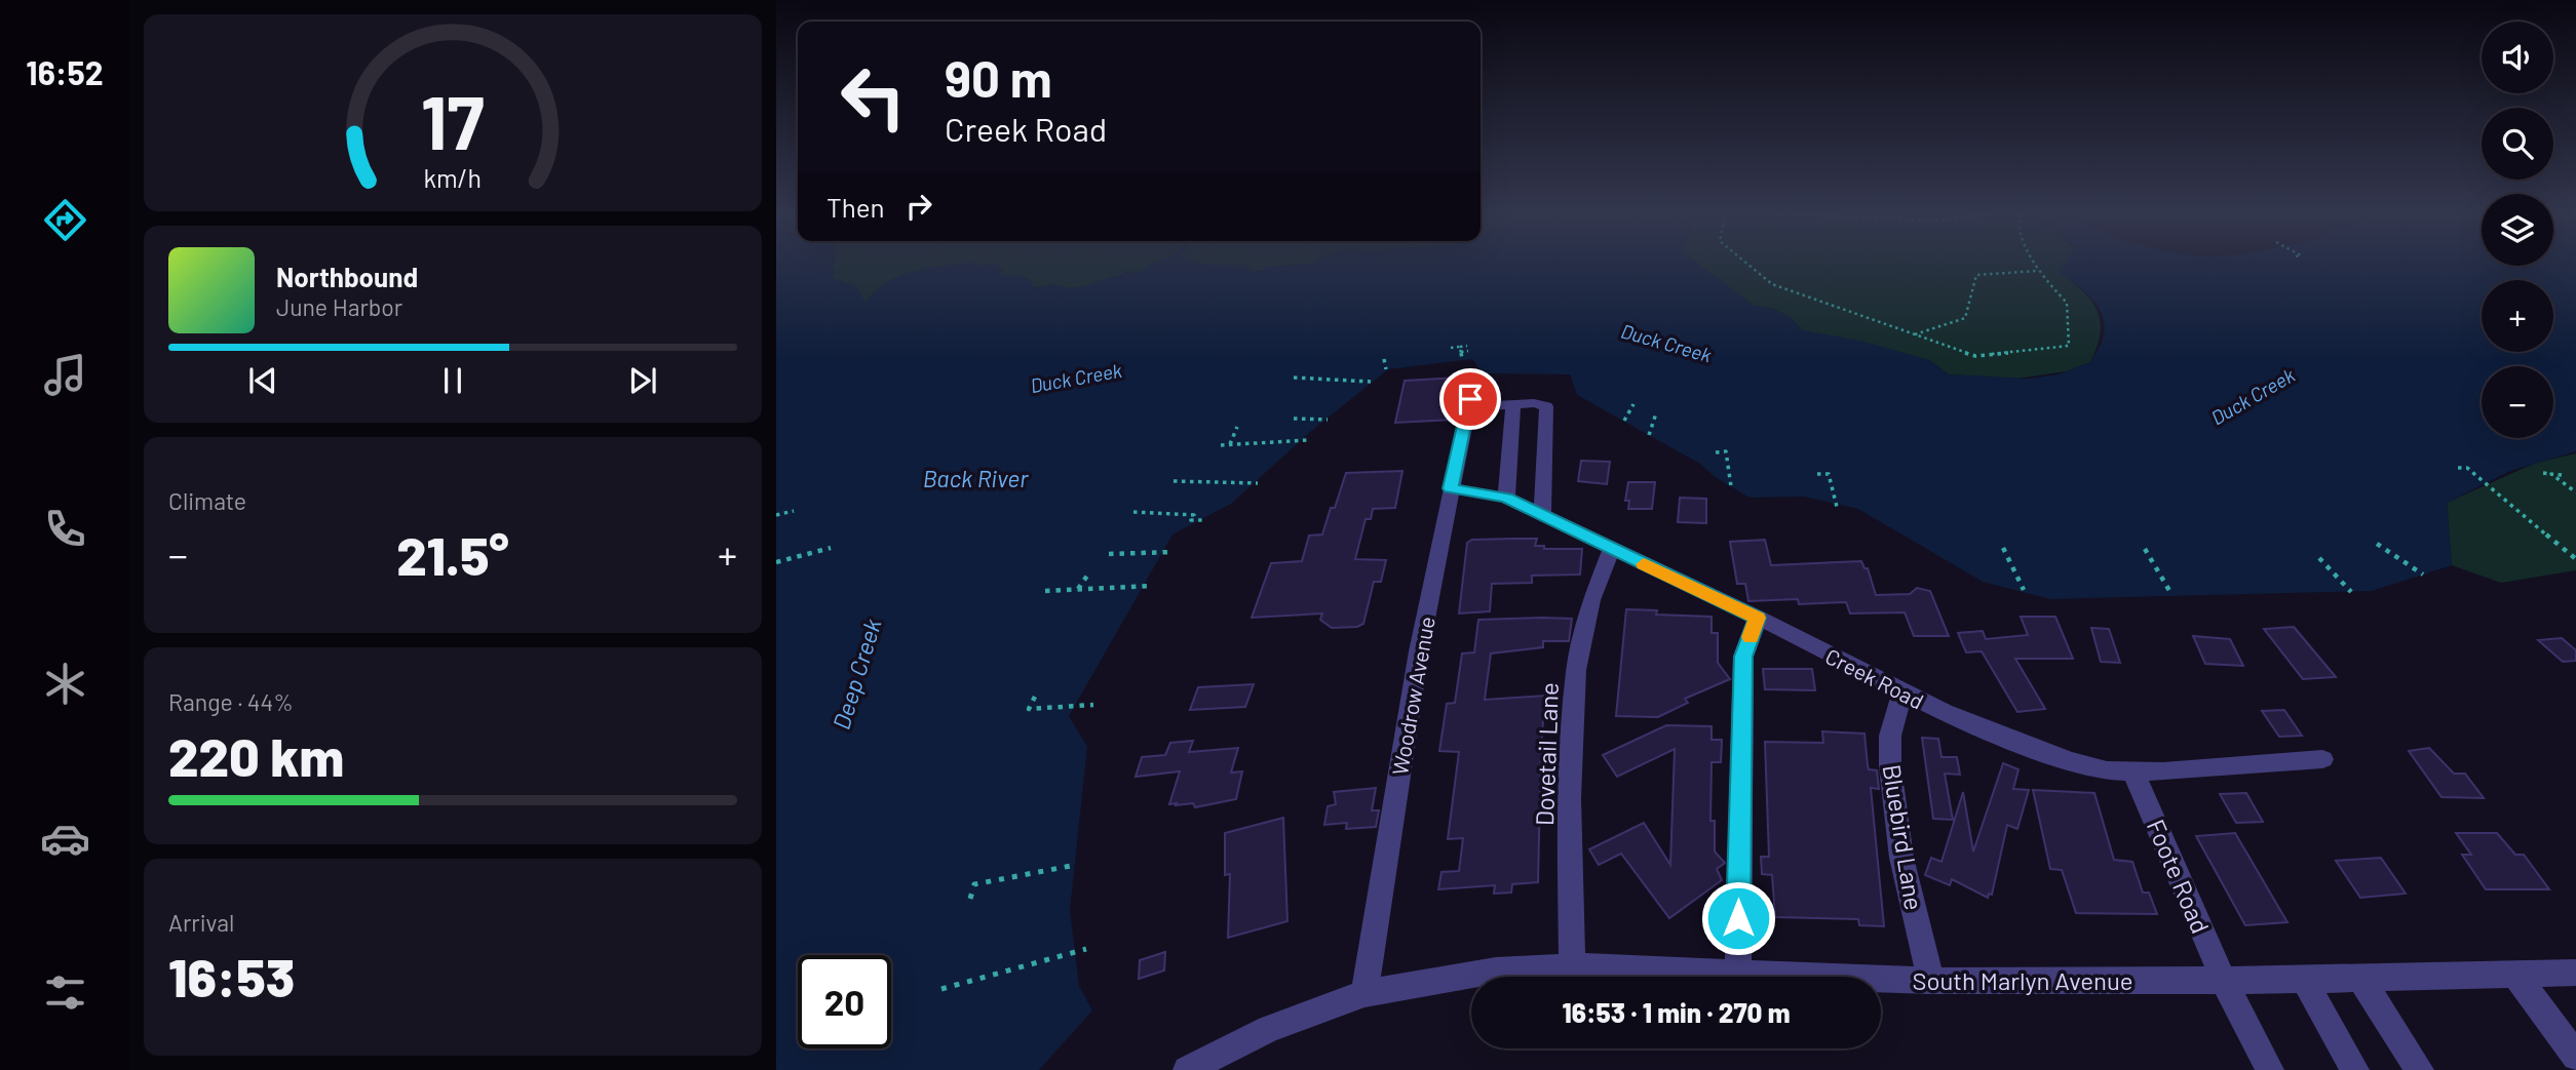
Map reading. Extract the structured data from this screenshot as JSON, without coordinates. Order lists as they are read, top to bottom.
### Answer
{
  "streets": {
    "street": [
      "Creek Road",
      "Woodrow Avenue",
      "Dovetail Lane",
      "Bluebird Lane",
      "Foote Road",
      "South Marlyn Avenue"
    ]
  },
  "crossings": [
    ["Creek Road", "Woodrow Avenue"],
    ["Creek Road", "Dovetail Lane"],
    ["Creek Road", "Bluebird Lane"],
    ["Creek Road", "Foote Road"],
    ["Woodrow Avenue", "South Marlyn Avenue"],
    ["Dovetail Lane", "South Marlyn Avenue"],
    ["Bluebird Lane", "South Marlyn Avenue"],
    ["Foote Road", "South Marlyn Avenue"]
  ],
  "water": ["Duck Creek", "Back River", "Deep Creek"],
  "page": {
    "tabs": "16:52",
    "map_buttons": ["+", "−"],
    "turn": ["90 m", "Creek Road"],
    "then": "Then",
    "song": ["Northbound", "June Harbor"],
    "tile": [
      "Climate",
      ["Range · 44%", "220 km"],
      ["Arrival", "16:53"]
    ],
    "heat": ["−", "21.5°", "+"],
    "limit": "20",
    "trip": "16:53 · 1 min · 270 m",
    "gauge": ["17", "km/h"]
  }
}
